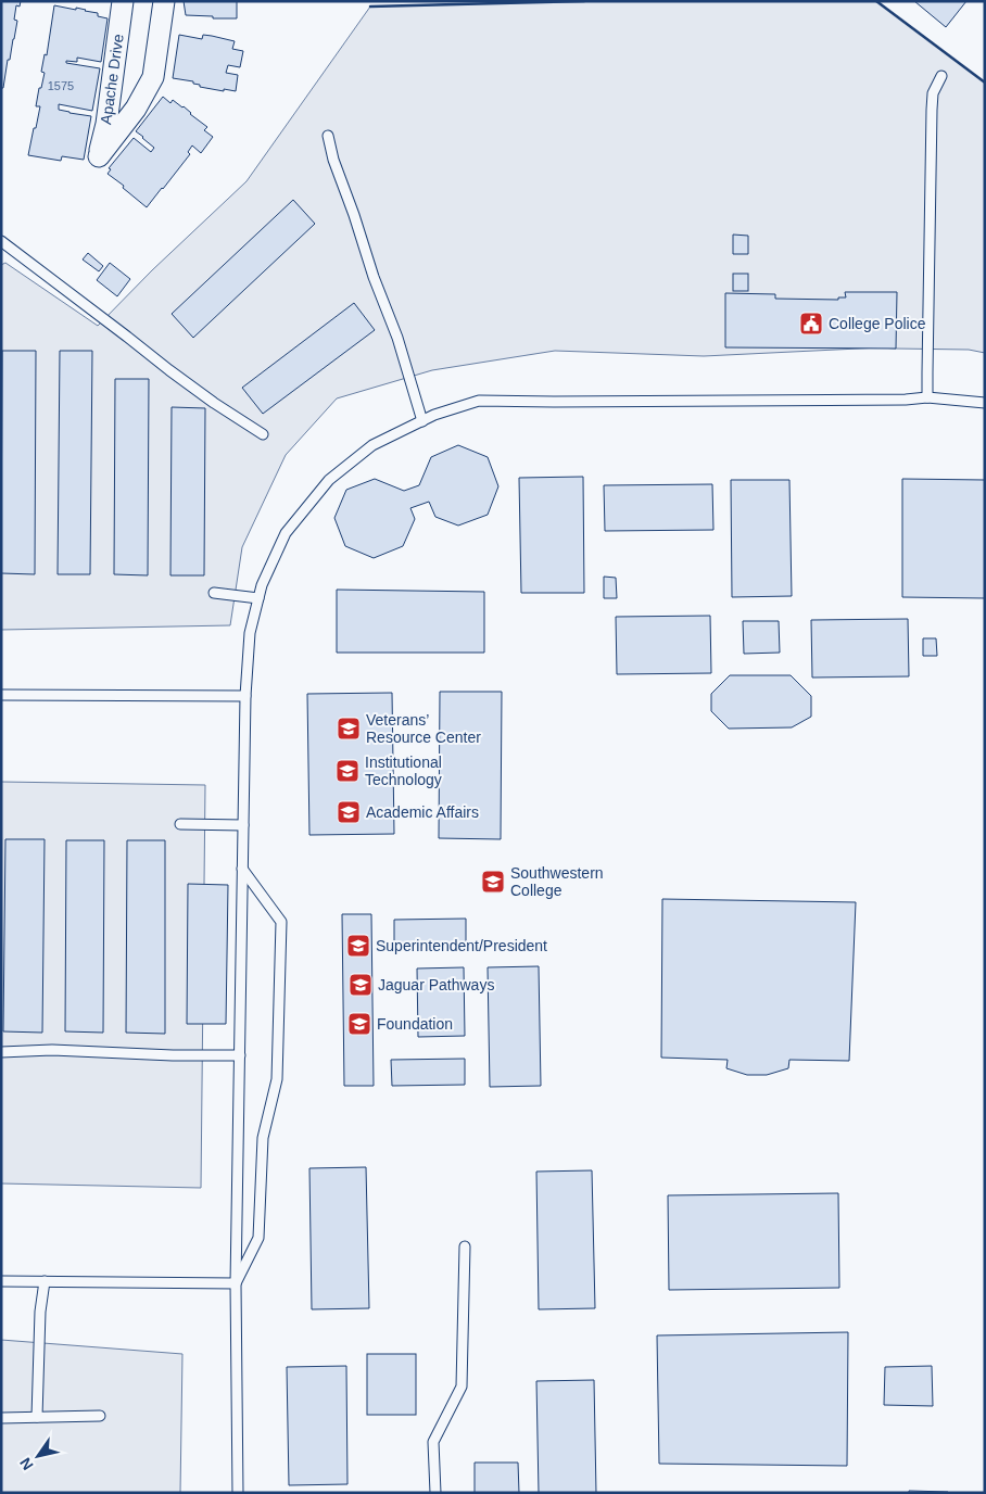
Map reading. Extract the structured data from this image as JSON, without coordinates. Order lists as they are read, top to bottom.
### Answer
{
  "streets": {
    "street": ["Apache Drive"]
  },
  "places": {
    "public building": ["College Police"],
    "school or university": [
      "Veterans’ Resource Center",
      "Institutional Technology",
      "Academic Affairs",
      "Southwestern College",
      "Superintendent/President",
      "Jaguar Pathways",
      "Foundation"
    ]
  },
  "house_numbers": ["1575"],
  "north": "bottom left"
}
